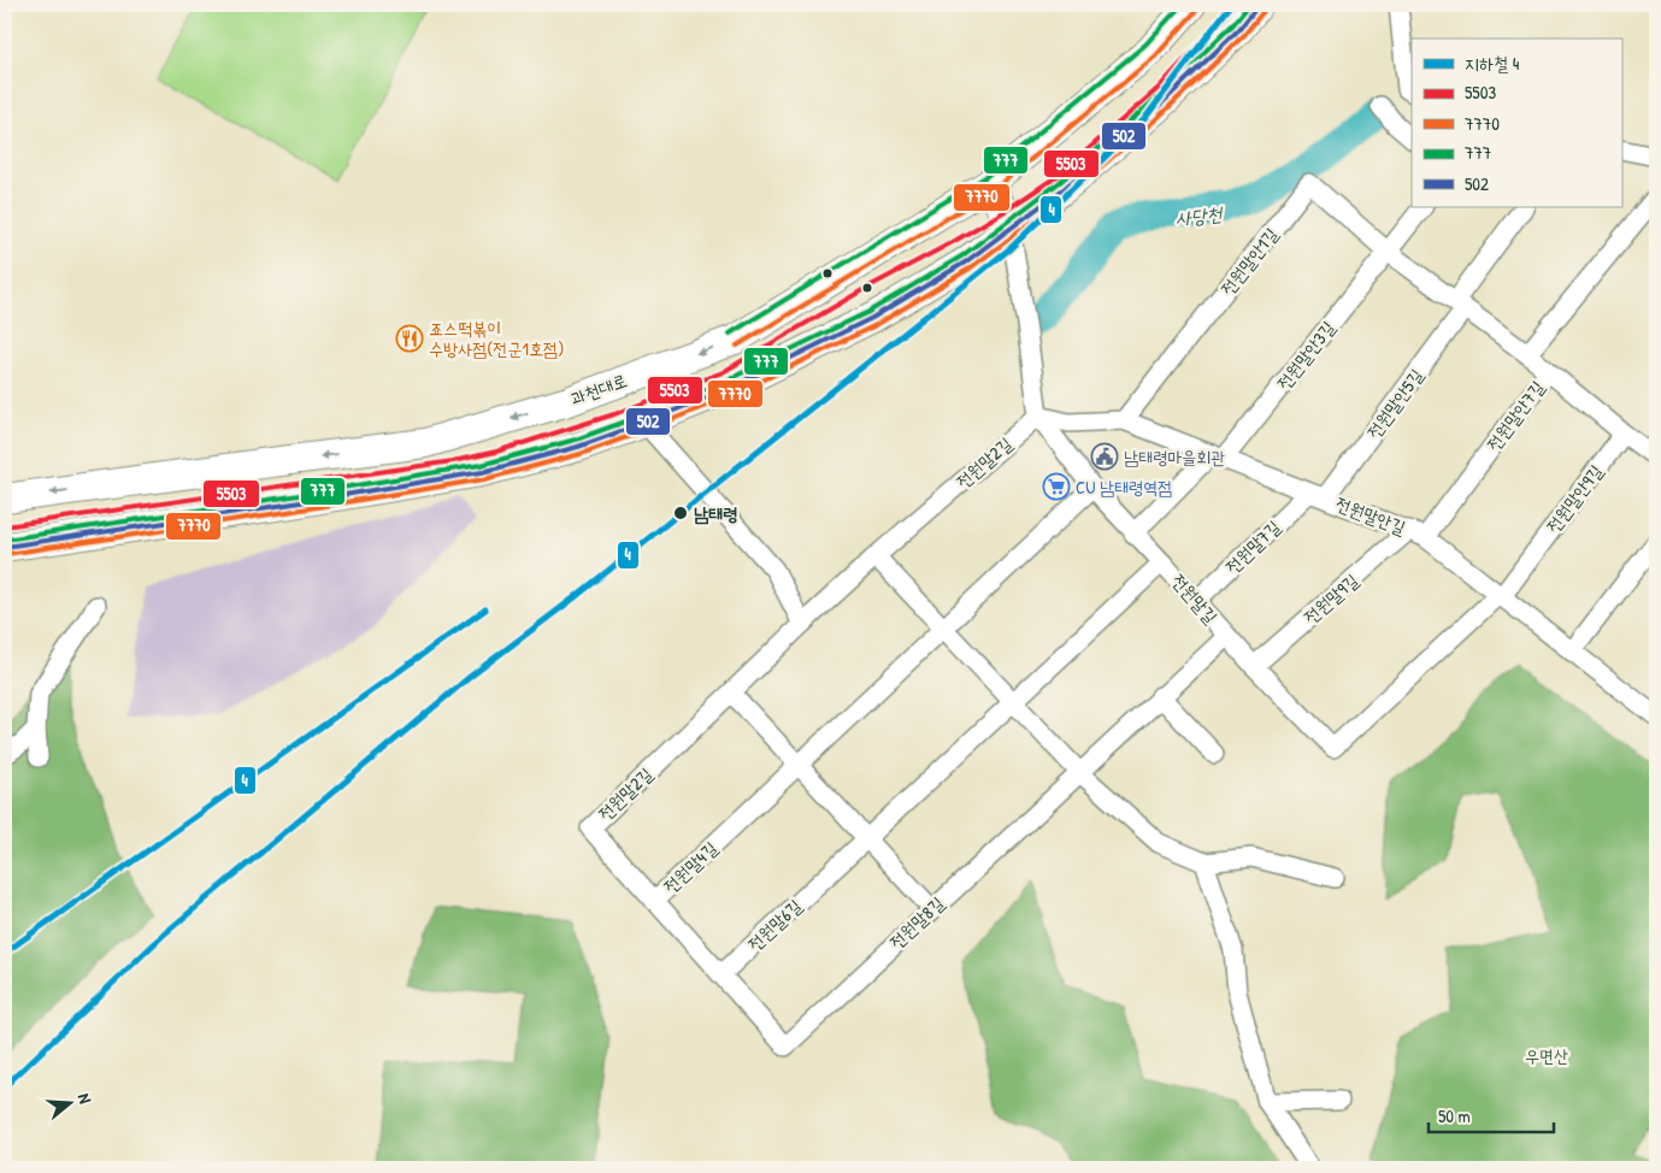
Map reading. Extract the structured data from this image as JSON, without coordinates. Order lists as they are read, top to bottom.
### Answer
{
  "streets": {
    "main road": ["과천대로"],
    "street": [
      "전원말안1길",
      "전원말안3길",
      "전원말안5길",
      "전원말안7길",
      "전원말2길",
      "전원말안9길",
      "전원말안길",
      "전원말7길",
      "전원말길",
      "전원말9길",
      "전원말4길",
      "전원말8길",
      "전원말6길"
    ]
  },
  "crossings": [
    ["전원말안1길", "전원말안3길"],
    ["전원말안1길", "전원말안길"],
    ["전원말안3길", "전원말안길"],
    ["전원말안3길", "전원말길"],
    ["전원말안5길", "전원말안길"],
    ["전원말안5길", "전원말7길"],
    ["전원말안7길", "전원말안9길"],
    ["전원말안7길", "전원말안길"],
    ["전원말안7길", "전원말9길"],
    ["전원말2길", "전원말안길"],
    ["전원말2길", "전원말길"],
    ["전원말2길", "전원말4길"],
    ["전원말안9길", "전원말안길"],
    ["전원말안9길", "전원말길"],
    ["전원말안길", "전원말7길"],
    ["전원말안길", "전원말길"],
    ["전원말안길", "전원말9길"],
    ["전원말7길", "전원말길"],
    ["전원말길", "전원말9길"],
    ["전원말길", "전원말4길"],
    ["전원말길", "전원말8길"],
    ["전원말길", "전원말6길"],
    ["전원말4길", "전원말8길"],
    ["전원말4길", "전원말6길"],
    ["전원말8길", "전원말6길"]
  ],
  "water": ["사당천"],
  "parks": ["우면산"],
  "places": {
    "restaurant": ["죠스떡볶이 수방사점(전군1호점)"],
    "public building": ["남태령마을회관"],
    "supermarket": ["CU 남태령역점"],
    "other": ["남태령"]
  },
  "lines": [
    "metro line 4",
    "transit line 5503",
    "transit line 777",
    "transit line 502",
    "transit line 7770"
  ],
  "legend": [
    "지하철 4",
    "5503",
    "7770",
    "777",
    "502"
  ],
  "scale_bar": "50 m",
  "north": "right"
}
